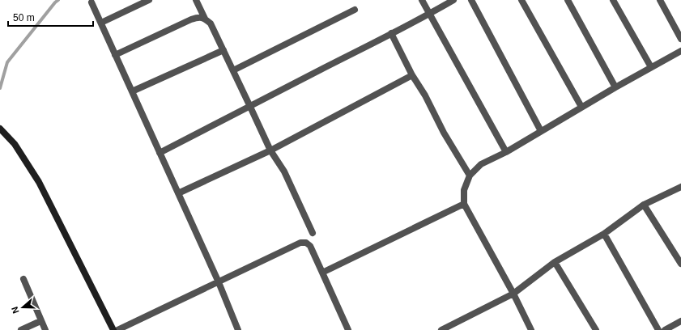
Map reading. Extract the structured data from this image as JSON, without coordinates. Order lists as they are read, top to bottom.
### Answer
{
  "scale_bar": "50 m",
  "north": "left"
}
